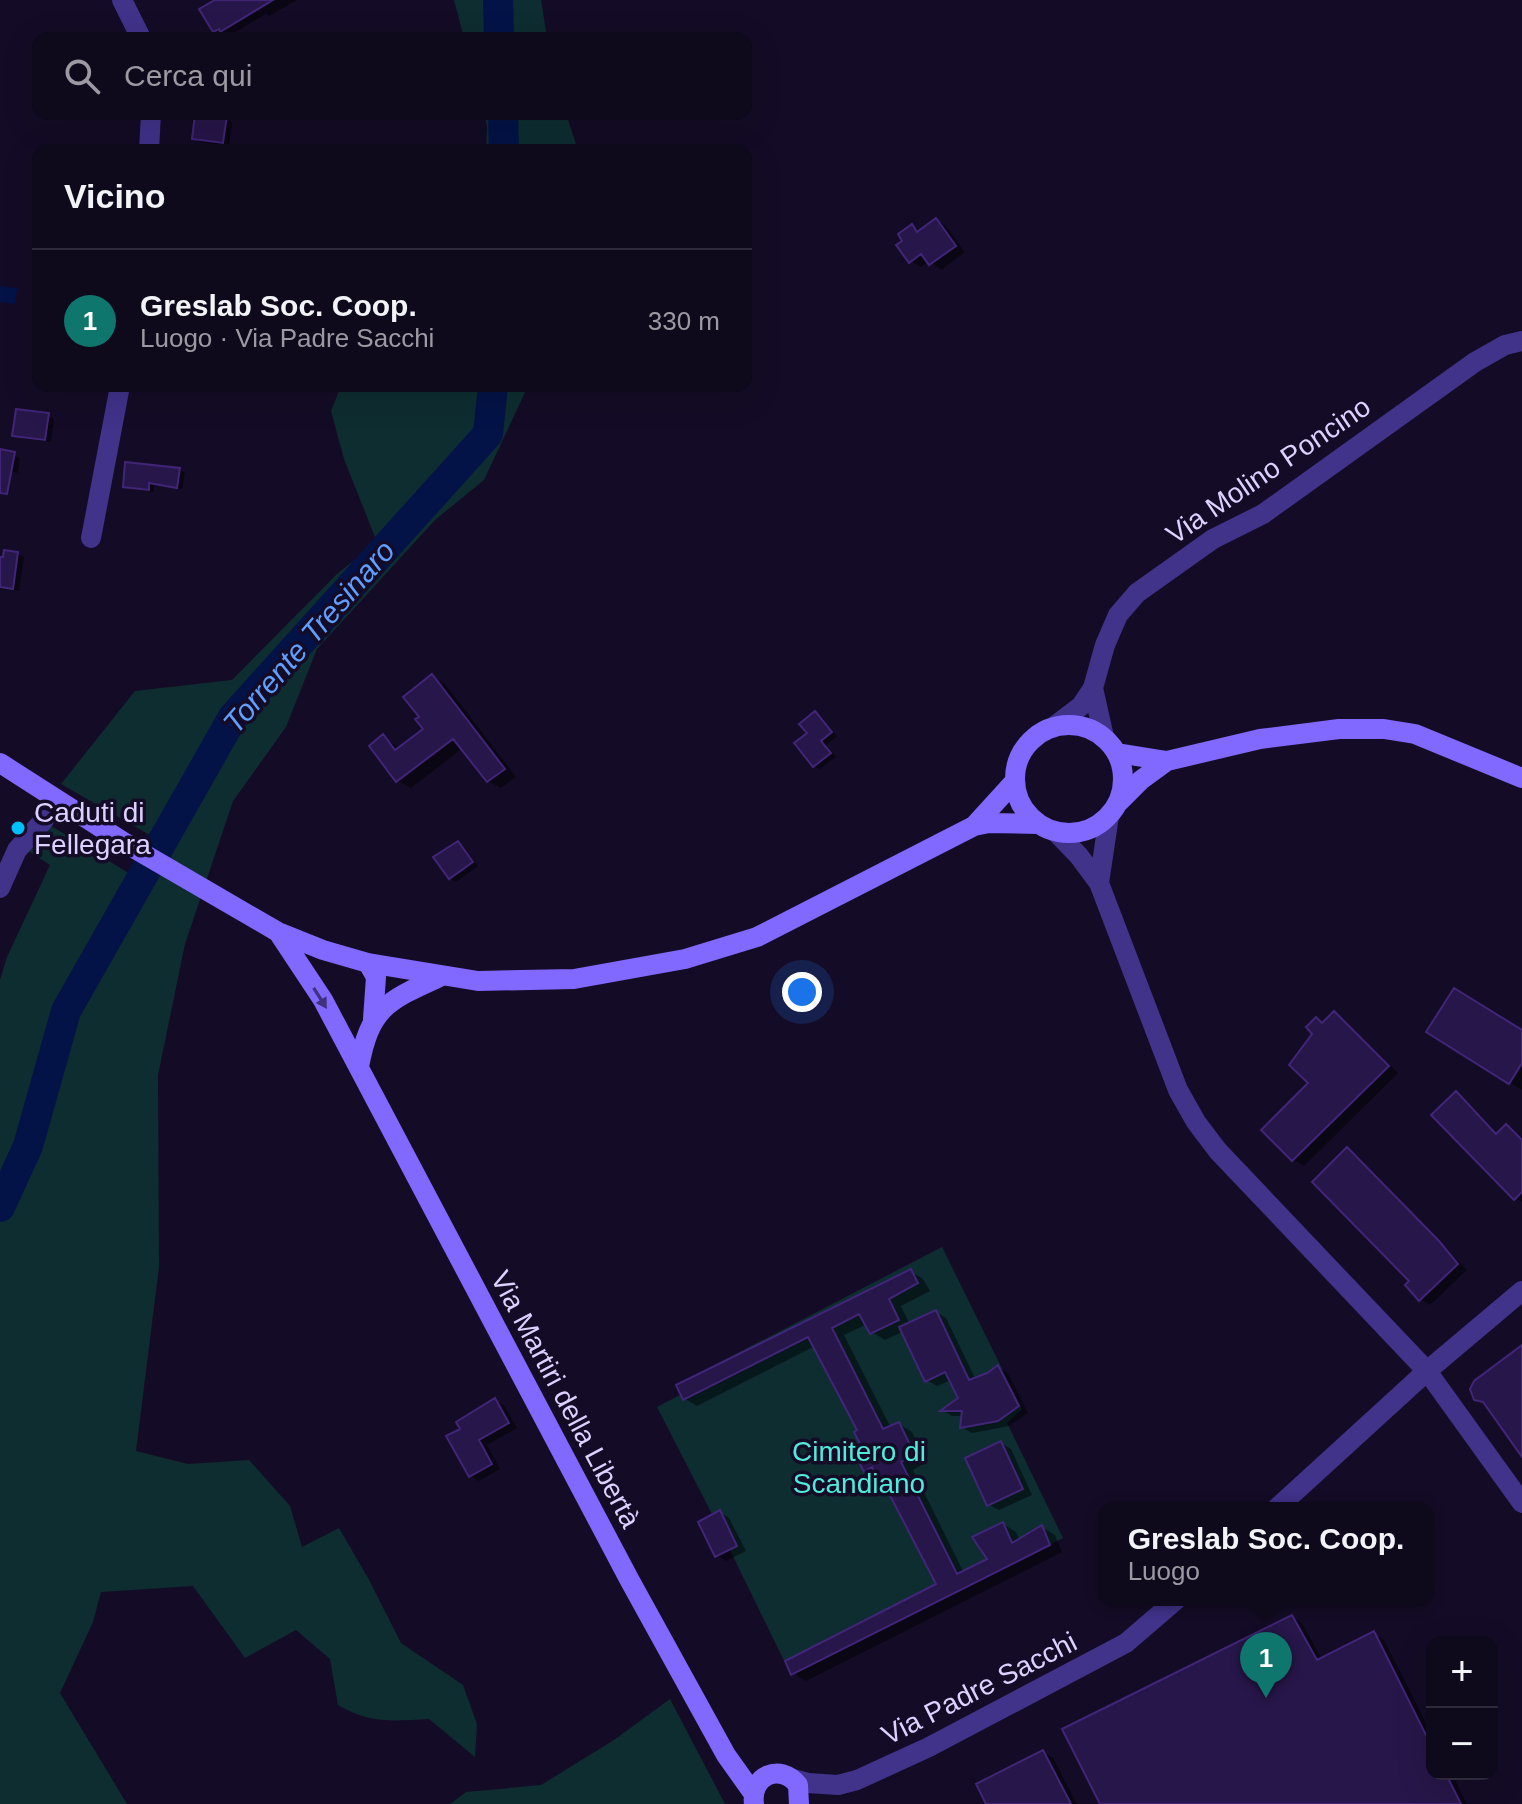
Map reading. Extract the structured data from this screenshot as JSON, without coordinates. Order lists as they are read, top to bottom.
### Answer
{
  "streets": {
    "main road": ["Via Martiri della Libertà"],
    "street": ["Via Molino Poncino", "Via Padre Sacchi"]
  },
  "water": ["Torrente Tresinaro"],
  "parks": ["Cimitero di Scandiano"],
  "places": ["Caduti di Fellegara"],
  "page": {
    "search": "Cerca qui",
    "heading": "Vicino",
    "list": [
      {
        "mark": "1",
        "name": "Greslab Soc. Coop.",
        "note": "Luogo · Via Padre Sacchi",
        "value": "330 m"
      }
    ],
    "popup": ["Greslab Soc. Coop.", "Luogo"],
    "pins": "1",
    "map_buttons": ["+", "−"]
  }
}
